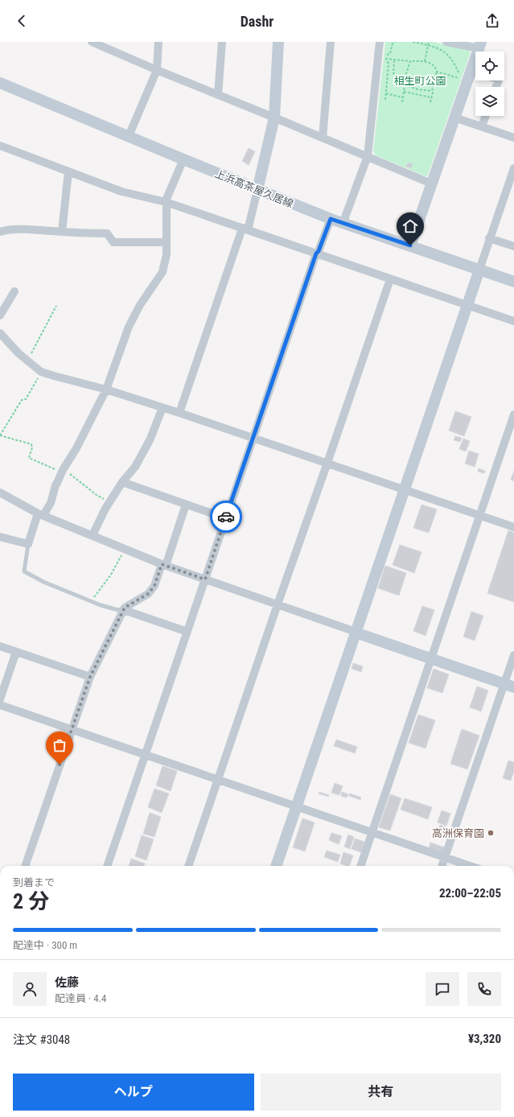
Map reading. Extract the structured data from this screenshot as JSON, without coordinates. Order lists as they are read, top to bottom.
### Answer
{
  "streets": {
    "street": ["上浜高茶屋久居線"]
  },
  "parks": ["相生町公園"],
  "places": ["高洲保育園"],
  "page": {
    "header": "Dashr",
    "heading": ["2 分", "到着まで", "22:00–22:05"],
    "panel": [
      "佐藤",
      "配達員 · 4.4",
      "注文 #3048",
      "¥3,320"
    ],
    "bar": "配達中 · 300 m",
    "buttons": ["ヘルプ", "共有"]
  }
}
